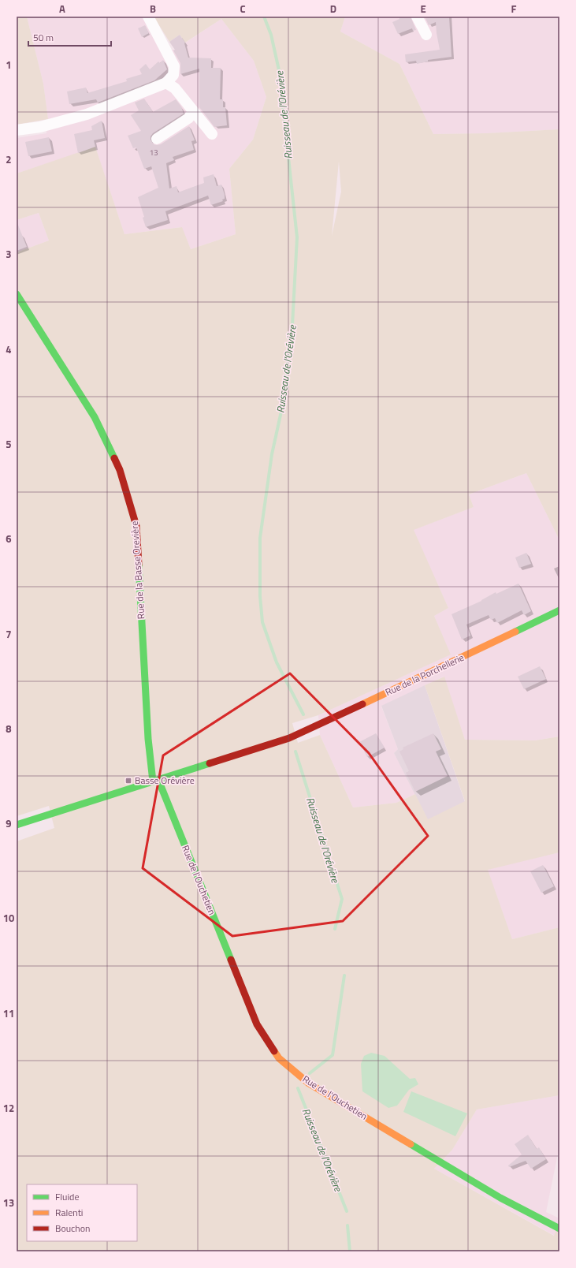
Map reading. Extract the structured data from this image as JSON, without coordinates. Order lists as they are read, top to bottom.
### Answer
{
  "streets": {
    "street": ["Rue de la Basse Orevière", "Rue de la Porchellerie", "Rue de l'Ouchetien"]
  },
  "crossings": [
    ["Rue de la Basse Orevière", "Rue de la Porchellerie"],
    ["Rue de la Basse Orevière", "Rue de l'Ouchetien"],
    ["Rue de la Porchellerie", "Rue de l'Ouchetien"]
  ],
  "water": ["Ruisseau de l'Orévière"],
  "places": {
    "transit": ["Basse Orévière"]
  },
  "house_numbers": ["13"],
  "legend": ["Fluide", "Ralenti", "Bouchon"],
  "scale_bar": "50 m",
  "grid": {
    "columns": [
      "A",
      "B",
      "C",
      "D",
      "E",
      "F"
    ],
    "rows": [
      "1",
      "2",
      "3",
      "4",
      "5",
      "6",
      "7",
      "8",
      "9",
      "10",
      "11",
      "12",
      "13"
    ]
  }
}
